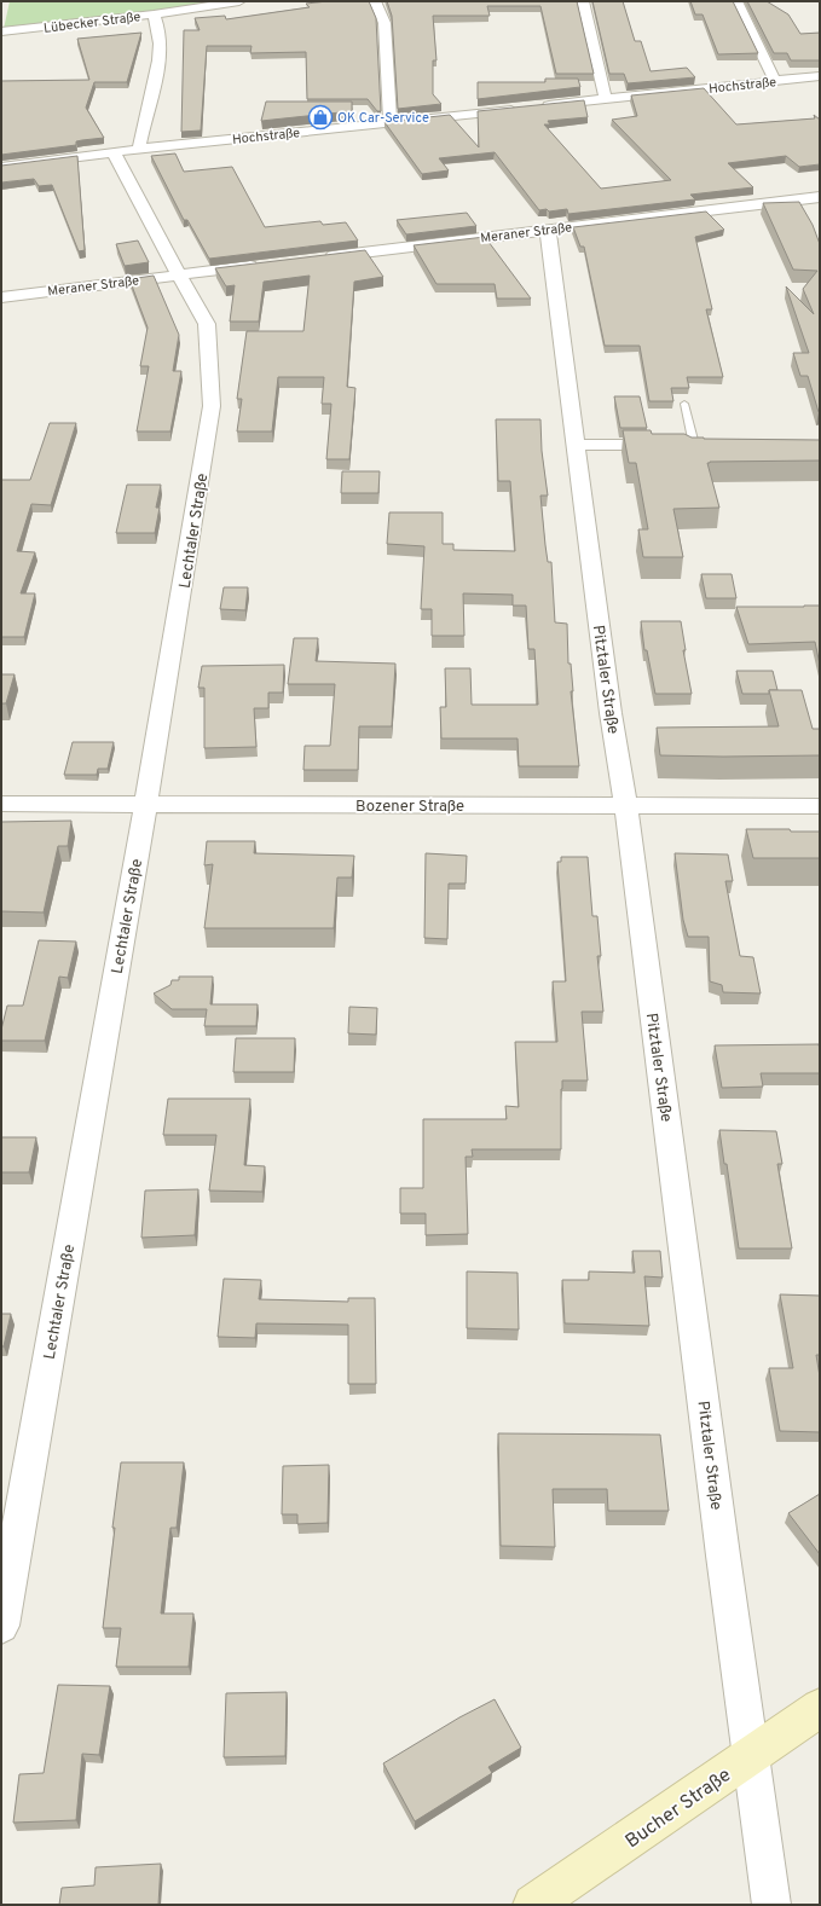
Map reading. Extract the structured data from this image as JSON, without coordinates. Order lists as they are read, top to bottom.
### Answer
{
  "streets": {
    "main road": ["Bucher Straße"],
    "street": [
      "Lübecker Straße",
      "Hochstraße",
      "Meraner Straße",
      "Lechtaler Straße",
      "Pitztaler Straße",
      "Bozener Straße"
    ]
  },
  "crossings": [
    ["Hochstraße", "Lechtaler Straße"],
    ["Meraner Straße", "Lechtaler Straße"],
    ["Meraner Straße", "Pitztaler Straße"],
    ["Lechtaler Straße", "Bozener Straße"],
    ["Pitztaler Straße", "Bozener Straße"],
    ["Pitztaler Straße", "Bucher Straße"]
  ],
  "places": {
    "shop": ["OK Car-Service"]
  }
}
